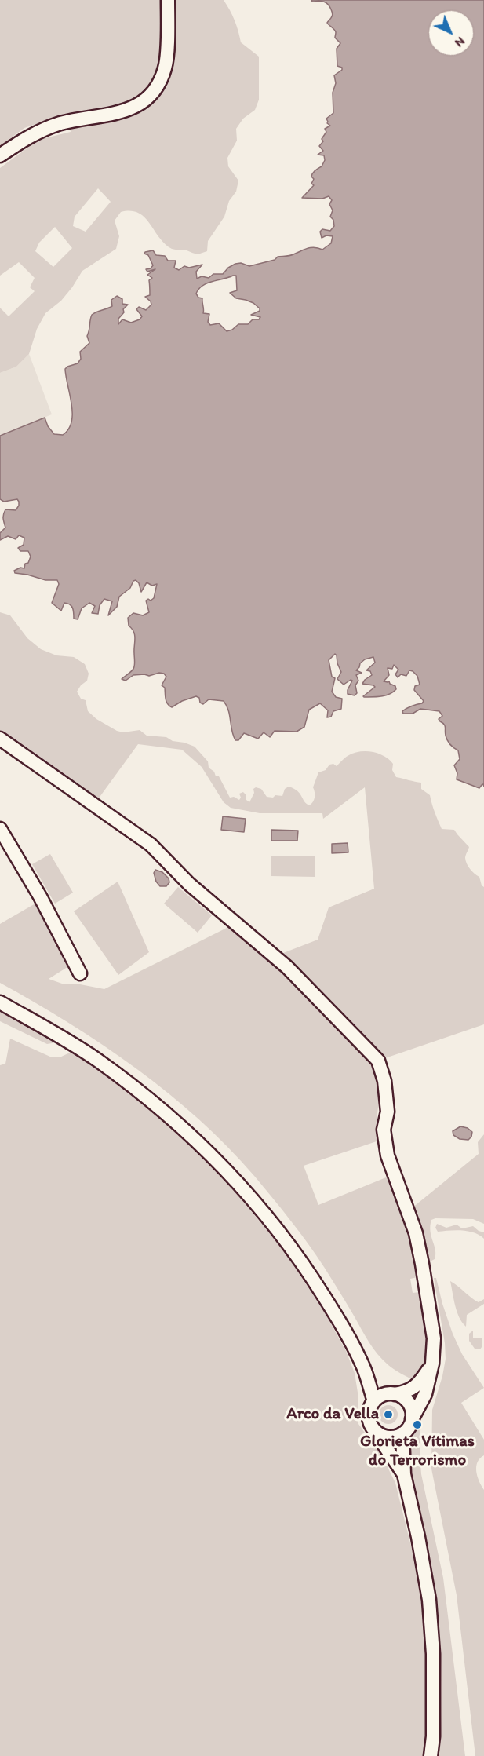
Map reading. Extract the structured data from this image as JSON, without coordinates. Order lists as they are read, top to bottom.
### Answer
{
  "places": ["Arco da Vella", "Glorieta Vítimas do Terrorismo"],
  "north": "bottom right"
}
